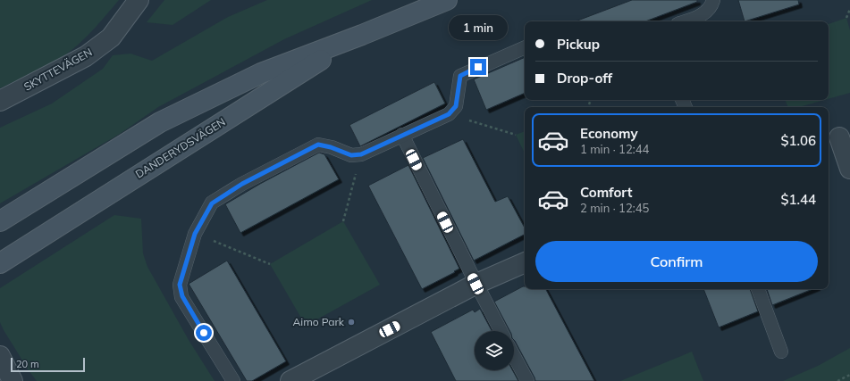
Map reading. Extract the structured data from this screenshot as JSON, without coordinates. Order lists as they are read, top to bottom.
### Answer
{
  "streets": {
    "main road": ["DANDERYDSVÄGEN"],
    "street": ["SKYTTEVÄGEN"]
  },
  "places": ["Aimo Park"],
  "scale_bar": "20 m",
  "page": {
    "bubble": "1 min",
    "banner": ["Pickup", "Drop-off"],
    "list": [
      {
        "name": "Economy",
        "note": "1 min · 12:44",
        "value": "$1.06"
      },
      {
        "name": "Comfort",
        "note": "2 min · 12:45",
        "value": "$1.44"
      }
    ],
    "buttons": "Confirm",
    "scale": "20 m"
  }
}
